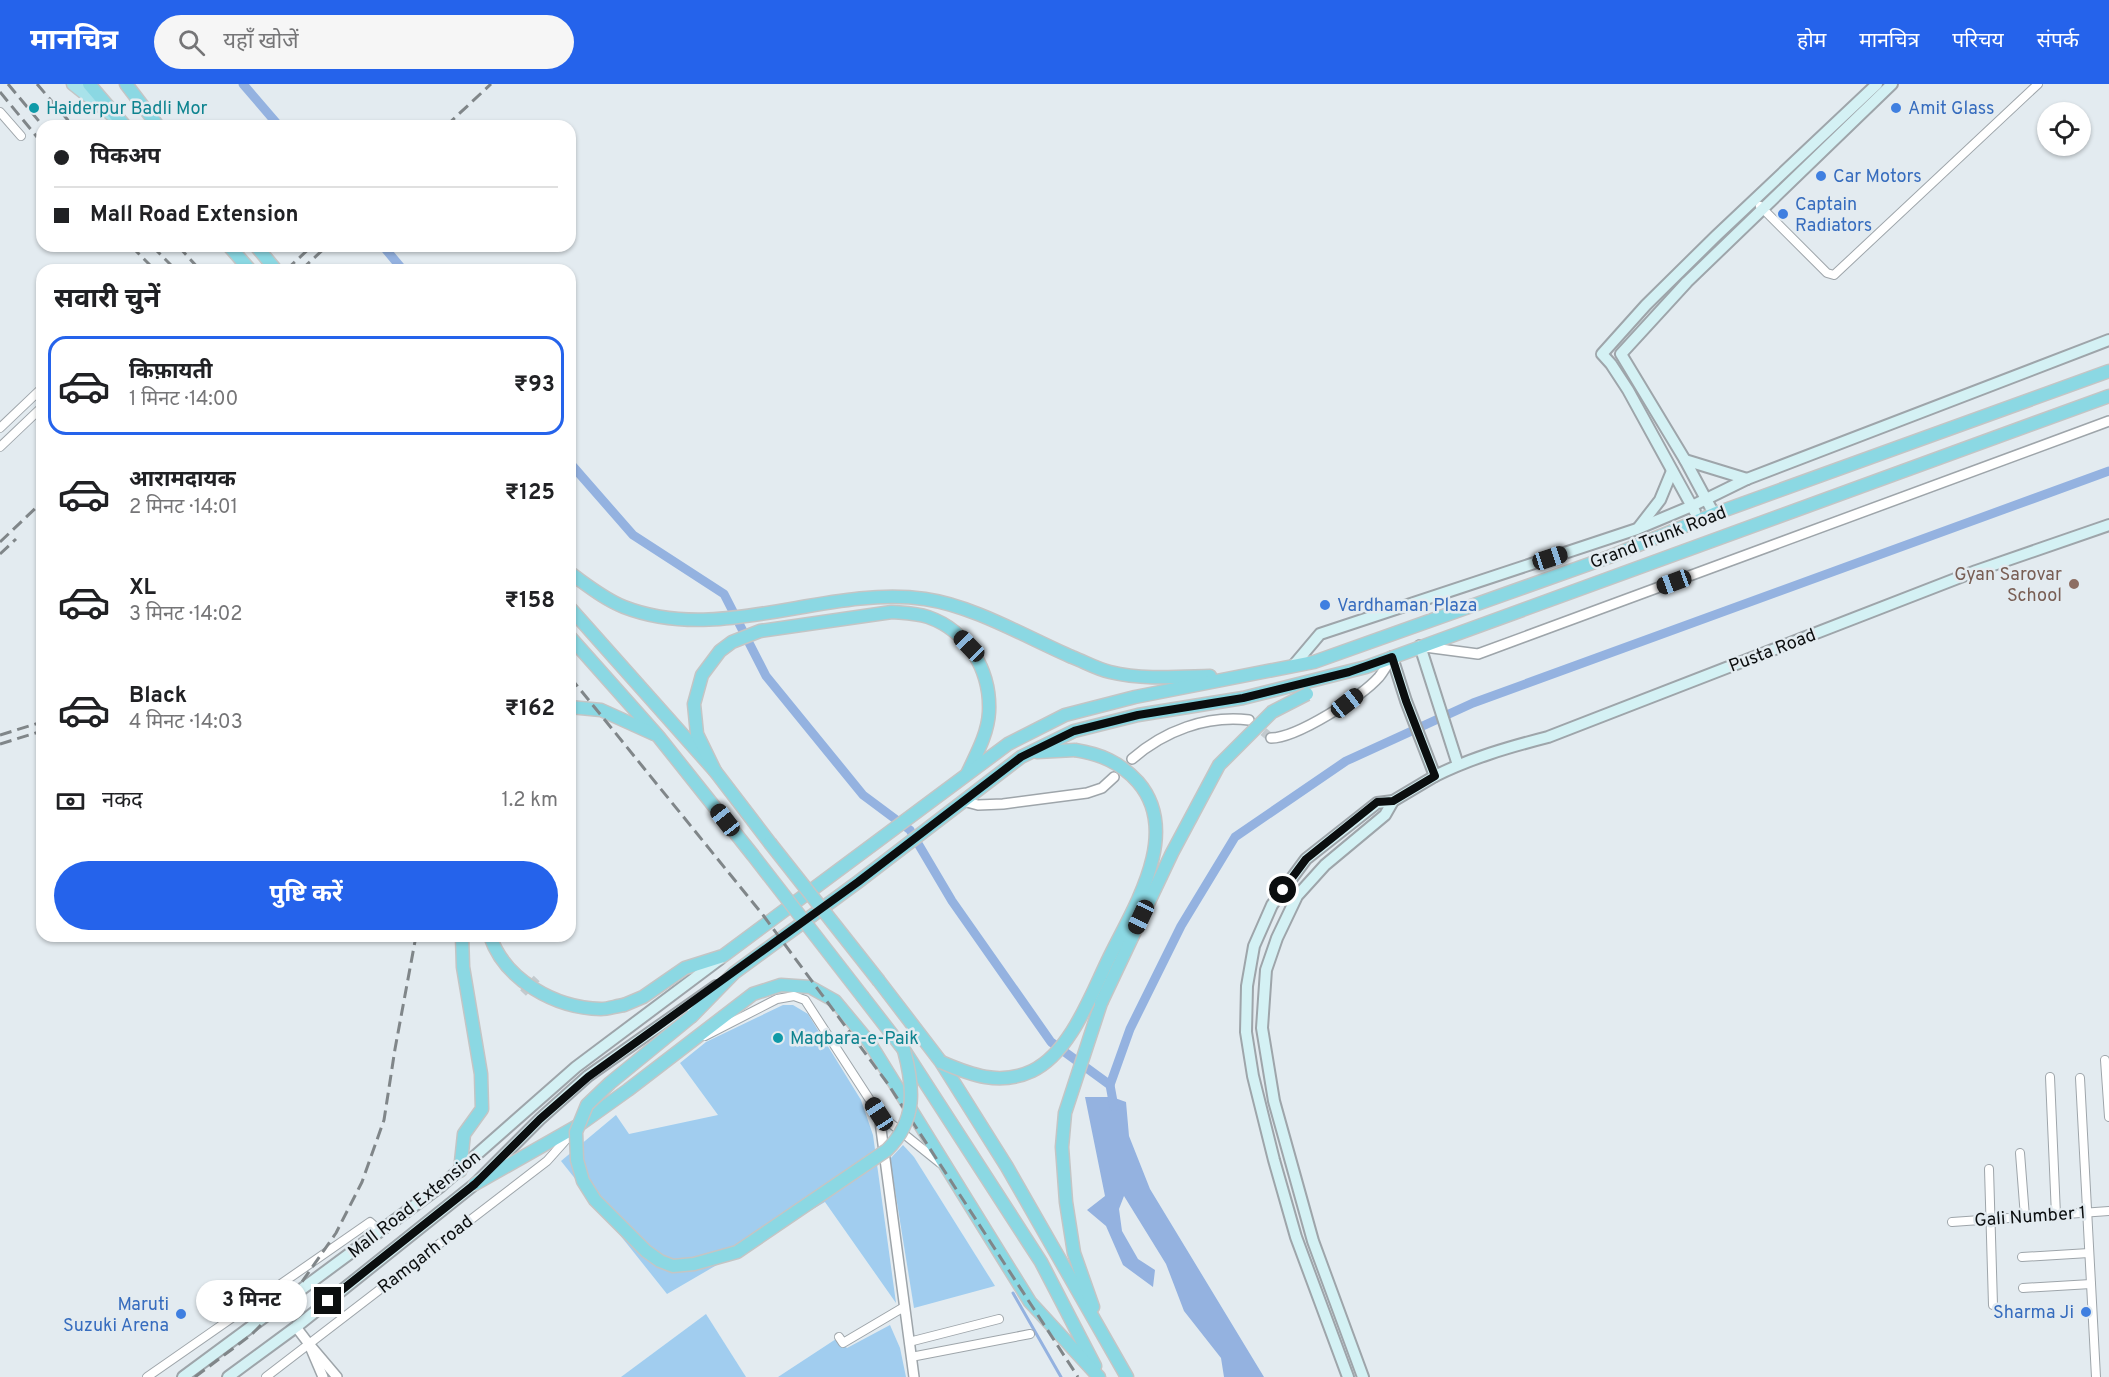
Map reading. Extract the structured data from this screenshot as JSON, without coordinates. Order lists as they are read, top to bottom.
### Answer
{
  "streets": {
    "highway": ["Grand Trunk Road"],
    "main road": ["Pusta Road", "Mall Road Extension"],
    "street": ["Gali Number 1", "Ramgarh road"]
  },
  "crossings": [
    ["Grand Trunk Road", "Mall Road Extension"]
  ],
  "places": [
    "Haiderpur Badli Mor",
    "Amit Glass",
    "Car Motors",
    "Captain Radiators",
    "Gyan Sarovar School",
    "Vardhaman Plaza",
    "Maqbara-e-Paik",
    "Sharma Ji",
    "Maruti Suzuki Arena"
  ],
  "page": {
    "header": "मानचित्र",
    "search": "यहाँ खोजें",
    "nav": [
      "होम",
      "मानचित्र",
      "परिचय",
      "संपर्क"
    ],
    "banner": ["पिकअप", "Mall Road Extension"],
    "heading": "सवारी चुनें",
    "list": [
      {
        "name": "किफ़ायती",
        "note": "1 मिनट · 14:00",
        "value": "₹93"
      },
      {
        "name": "आरामदायक",
        "note": "2 मिनट · 14:01",
        "value": "₹125"
      },
      {
        "name": "XL",
        "note": "3 मिनट · 14:02",
        "value": "₹158"
      },
      {
        "name": "Black",
        "note": "4 मिनट · 14:03",
        "value": "₹162"
      }
    ],
    "pay": ["नकद", "1.2 km"],
    "buttons": "पुष्टि करें",
    "bubble": "3 मिनट"
  }
}
